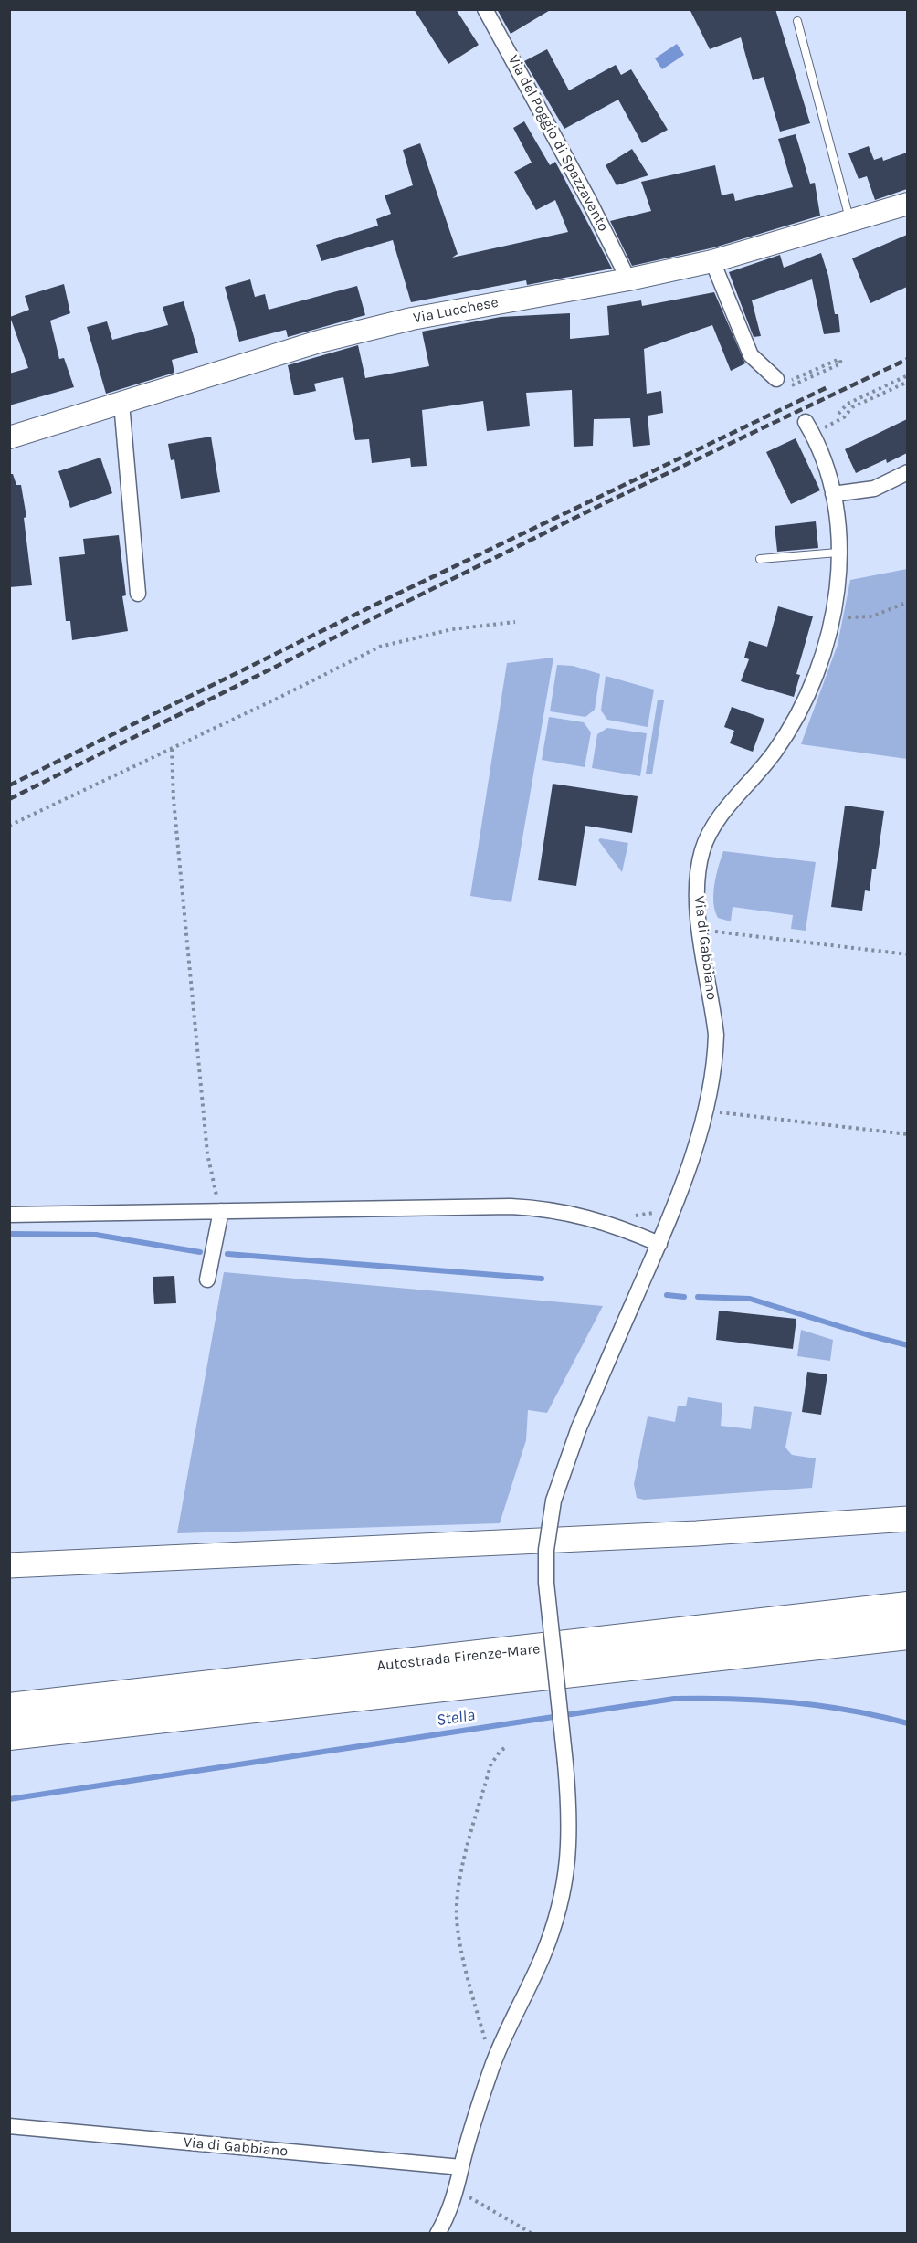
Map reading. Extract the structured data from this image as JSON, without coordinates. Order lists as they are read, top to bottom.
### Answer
{
  "streets": {
    "highway": ["Autostrada Firenze-Mare"],
    "street": ["Via del Poggio di Spazzavento", "Via Lucchese", "Via di Gabbiano"]
  },
  "crossings": [
    ["Via del Poggio di Spazzavento", "Via Lucchese"]
  ],
  "water": ["Stella"]
}
